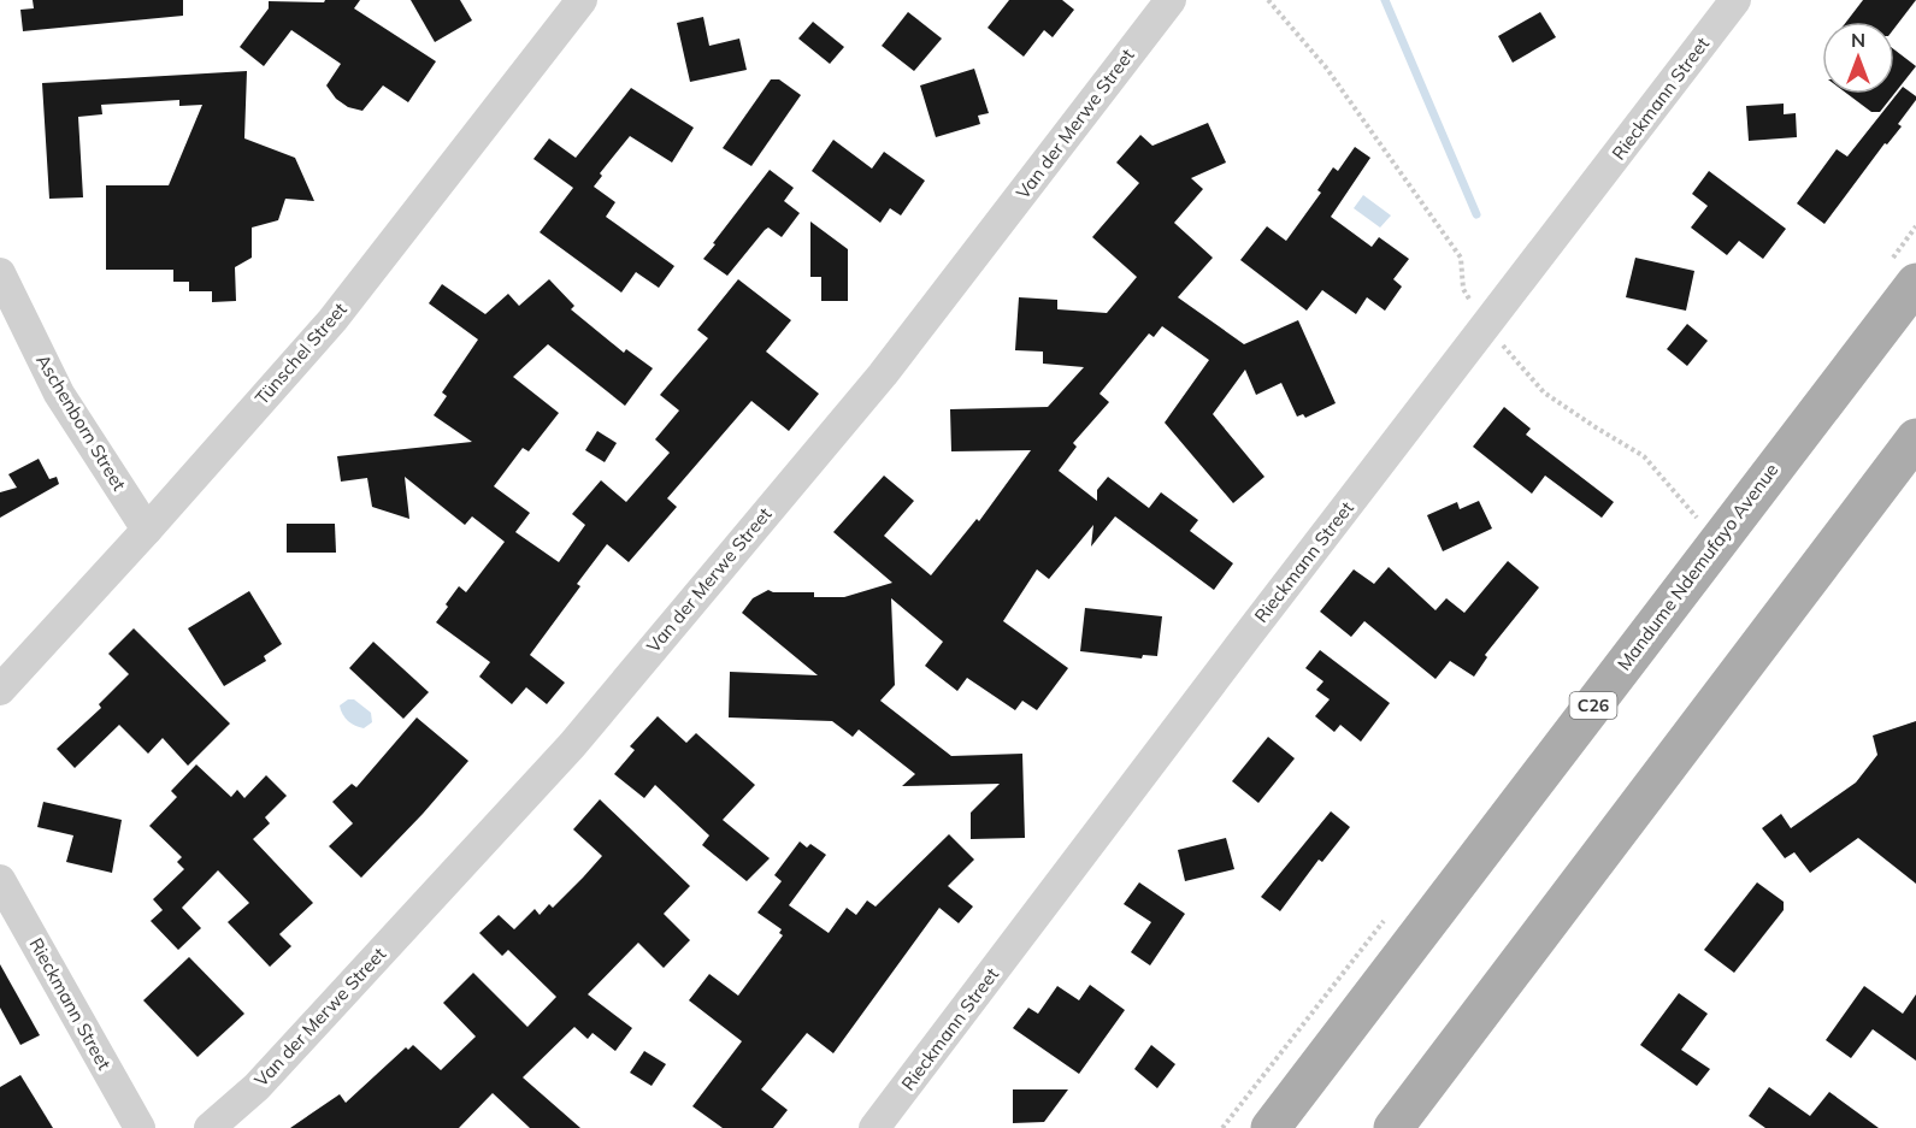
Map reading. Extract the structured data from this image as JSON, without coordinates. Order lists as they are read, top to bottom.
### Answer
{
  "streets": {
    "main road": ["Mandume Ndemufayo Avenue", "C26"],
    "street": [
      "Rieckmann Street",
      "Van der Merwe Street",
      "Tünschel Street",
      "Aschenborn Street"
    ]
  },
  "crossings": [
    ["Tünschel Street", "Aschenborn Street"]
  ],
  "north": "top"
}
